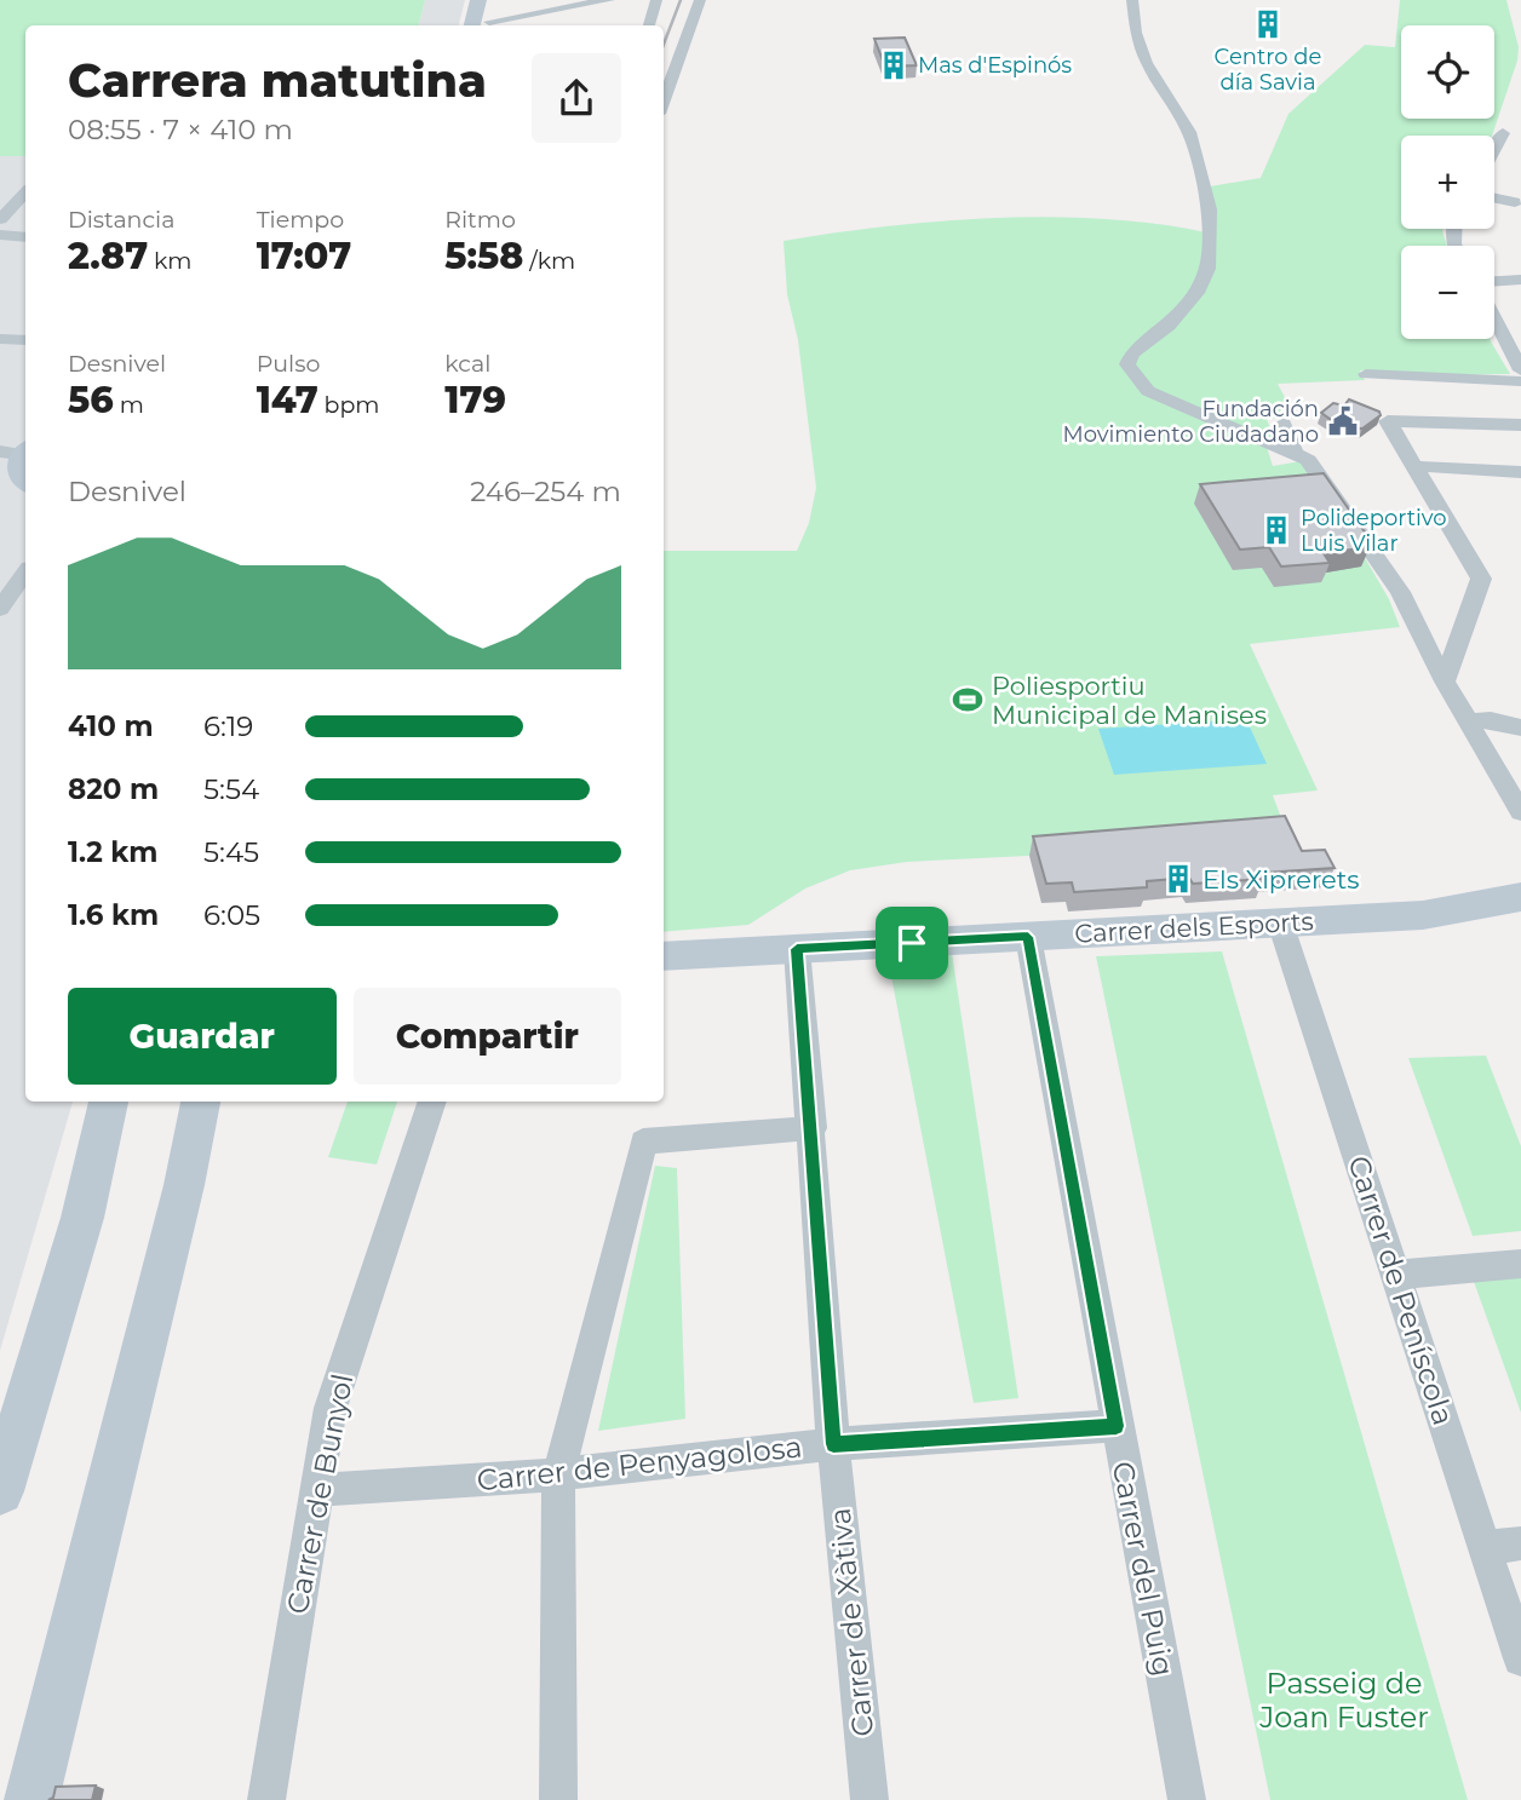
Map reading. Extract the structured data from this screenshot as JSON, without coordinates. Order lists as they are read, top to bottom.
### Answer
{
  "streets": {
    "main road": ["Carrer dels Esports"],
    "street": [
      "Carrer de Peníscola",
      "Carrer de Penyagolosa",
      "Carrer de Bunyol",
      "Carrer del Puig",
      "Carrer de Xàtiva"
    ]
  },
  "crossings": [
    ["Carrer dels Esports", "Carrer de Peníscola"],
    ["Carrer dels Esports", "Carrer del Puig"],
    ["Carrer dels Esports", "Carrer de Xàtiva"],
    ["Carrer de Penyagolosa", "Carrer de Bunyol"],
    ["Carrer de Penyagolosa", "Carrer del Puig"],
    ["Carrer de Penyagolosa", "Carrer de Xàtiva"]
  ],
  "parks": ["Passeig de Joan Fuster"],
  "places": {
    "building": [
      "Centro de día Savia",
      "Mas d'Espinós",
      "Polideportivo Luis Vilar",
      "Els Xiprerets"
    ],
    "public building": ["Fundación Movimiento Ciudadano"],
    "sports": ["Poliesportiu Municipal de Manises"]
  },
  "page": {
    "map_buttons": ["+", "−"],
    "heading": ["Carrera matutina", "08:55 · 7 × 410 m"],
    "stats": [
      ["Distancia", "2.87 km"],
      ["Tiempo", "17:07"],
      ["Ritmo", "5:58 /km"],
      ["Desnivel", "56 m"],
      ["Pulso", "147 bpm"],
      ["kcal", "179"]
    ],
    "chart": ["Desnivel", "246–254 m"],
    "list": [
      {
        "name": "410 m",
        "note": "6:19"
      },
      {
        "name": "820 m",
        "note": "5:54"
      },
      {
        "name": "1.2 km",
        "note": "5:45"
      },
      {
        "name": "1.6 km",
        "note": "6:05"
      }
    ],
    "buttons": ["Guardar", "Compartir"]
  }
}
